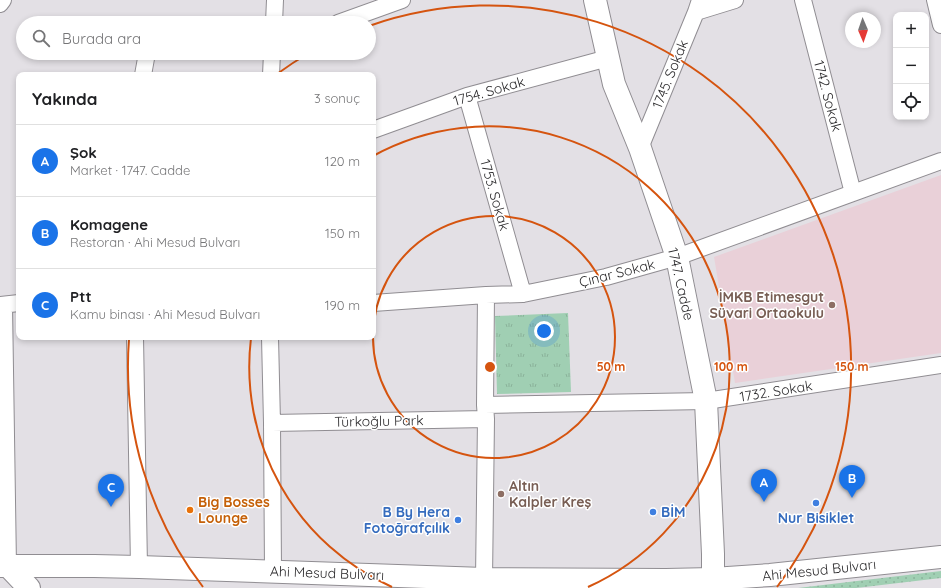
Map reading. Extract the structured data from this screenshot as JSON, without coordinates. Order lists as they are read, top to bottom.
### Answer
{
  "streets": {
    "main road": ["1747. Cadde", "Ahi Mesud Bulvarı"],
    "street": [
      "1745. Sokak",
      "1754. Sokak",
      "1742. Sokak",
      "1753. Sokak",
      "Çınar Sokak",
      "1732. Sokak",
      "Türkoğlu Park"
    ]
  },
  "crossings": [
    ["1745. Sokak", "1747. Cadde"],
    ["1754. Sokak", "1753. Sokak"],
    ["1754. Sokak", "1747. Cadde"],
    ["1742. Sokak", "Çınar Sokak"],
    ["1753. Sokak", "Çınar Sokak"],
    ["Çınar Sokak", "1747. Cadde"],
    ["1747. Cadde", "1732. Sokak"],
    ["1747. Cadde", "Ahi Mesud Bulvarı"],
    ["1732. Sokak", "Türkoğlu Park"]
  ],
  "places": [
    "İMKB Etimesgut Süvari Ortaokulu",
    "Altın Kalpler Kreş",
    "Nur Bisiklet",
    "Big Bosses Lounge",
    "BİM",
    "B By Hera Fotoğrafçılık"
  ],
  "north": "bottom",
  "page": {
    "map_buttons": ["+", "−"],
    "search": "Burada ara",
    "heading": ["Yakında", "3 sonuç"],
    "list": [
      {
        "mark": "A",
        "name": "Şok",
        "note": "Market · 1747. Cadde",
        "value": "120 m"
      },
      {
        "mark": "B",
        "name": "Komagene",
        "note": "Restoran · Ahi Mesud Bulvarı",
        "value": "150 m"
      },
      {
        "mark": "C",
        "name": "Ptt",
        "note": "Kamu binası · Ahi Mesud Bulvarı",
        "value": "190 m"
      }
    ],
    "pins": ["B", "A", "C"]
  },
  "rings": ["50 m", "100 m", "150 m"]
}
